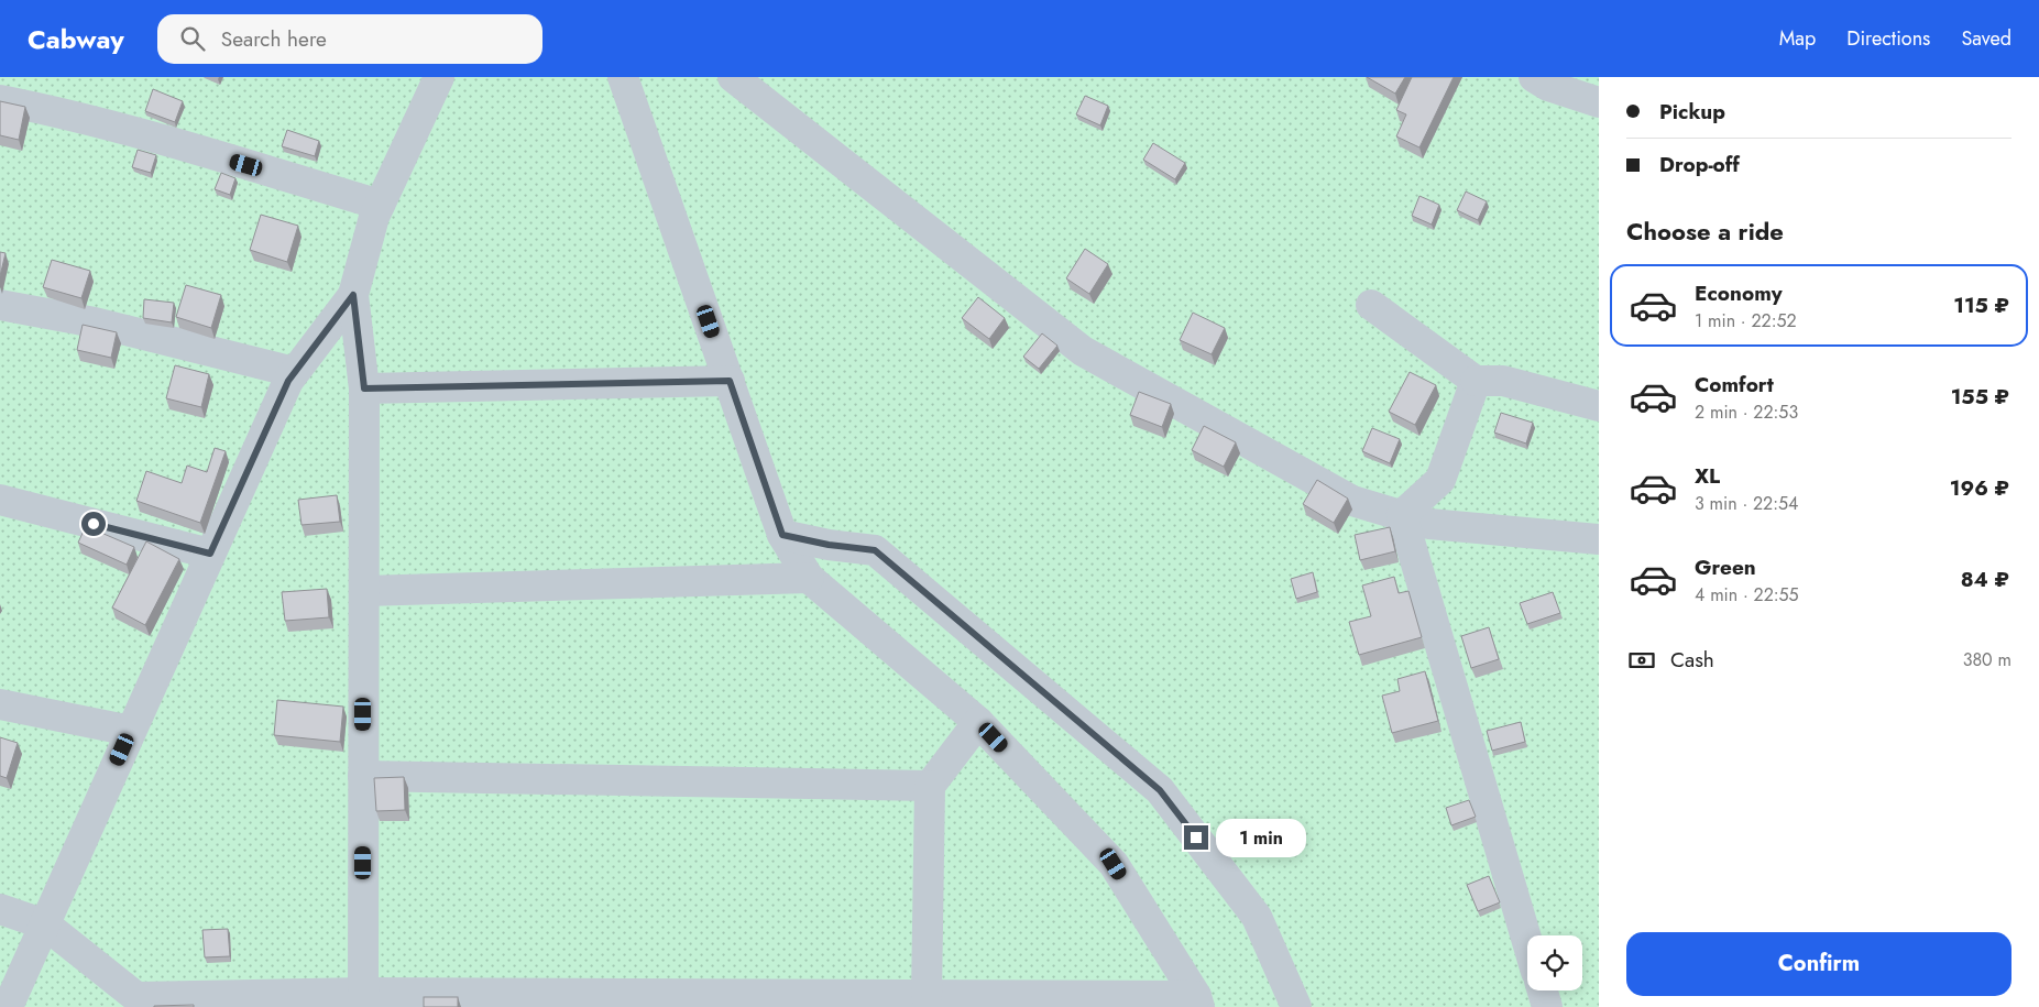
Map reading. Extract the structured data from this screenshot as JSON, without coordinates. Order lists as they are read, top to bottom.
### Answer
{
  "page": {
    "header": "Cabway",
    "search": "Search here",
    "nav": ["Map", "Directions", "Saved"],
    "banner": ["Pickup", "Drop-off"],
    "heading": "Choose a ride",
    "list": [
      {
        "name": "Economy",
        "note": "1 min · 22:52",
        "value": "115 ₽"
      },
      {
        "name": "Comfort",
        "note": "2 min · 22:53",
        "value": "155 ₽"
      },
      {
        "name": "XL",
        "note": "3 min · 22:54",
        "value": "196 ₽"
      },
      {
        "name": "Green",
        "note": "4 min · 22:55",
        "value": "84 ₽"
      }
    ],
    "pay": ["Cash", "380 m"],
    "bubble": "1 min",
    "buttons": "Confirm"
  }
}
